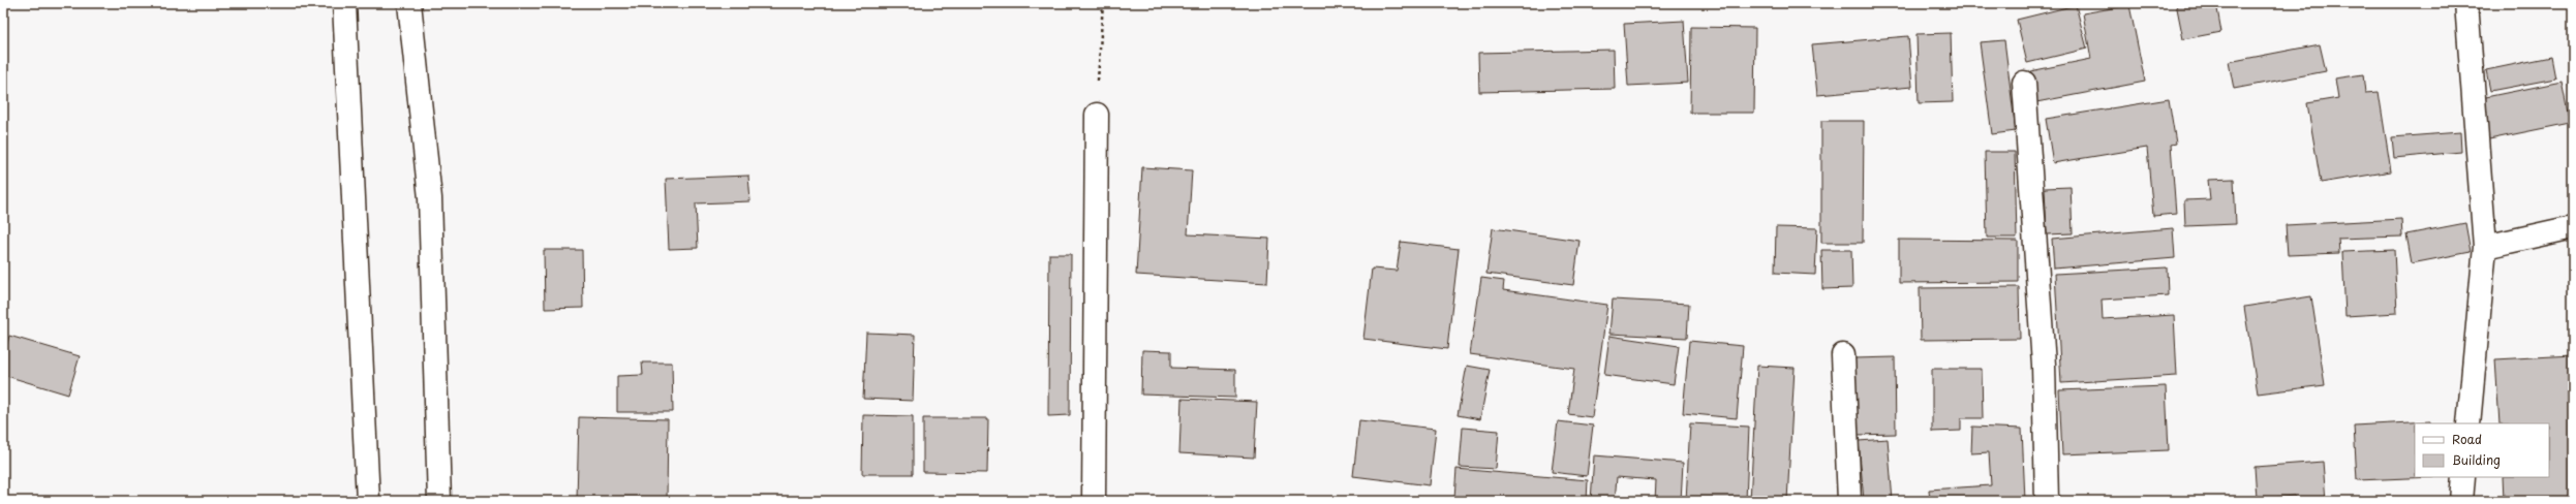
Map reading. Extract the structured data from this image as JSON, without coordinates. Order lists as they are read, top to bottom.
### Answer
{
  "legend": ["Road", "Building"]
}
